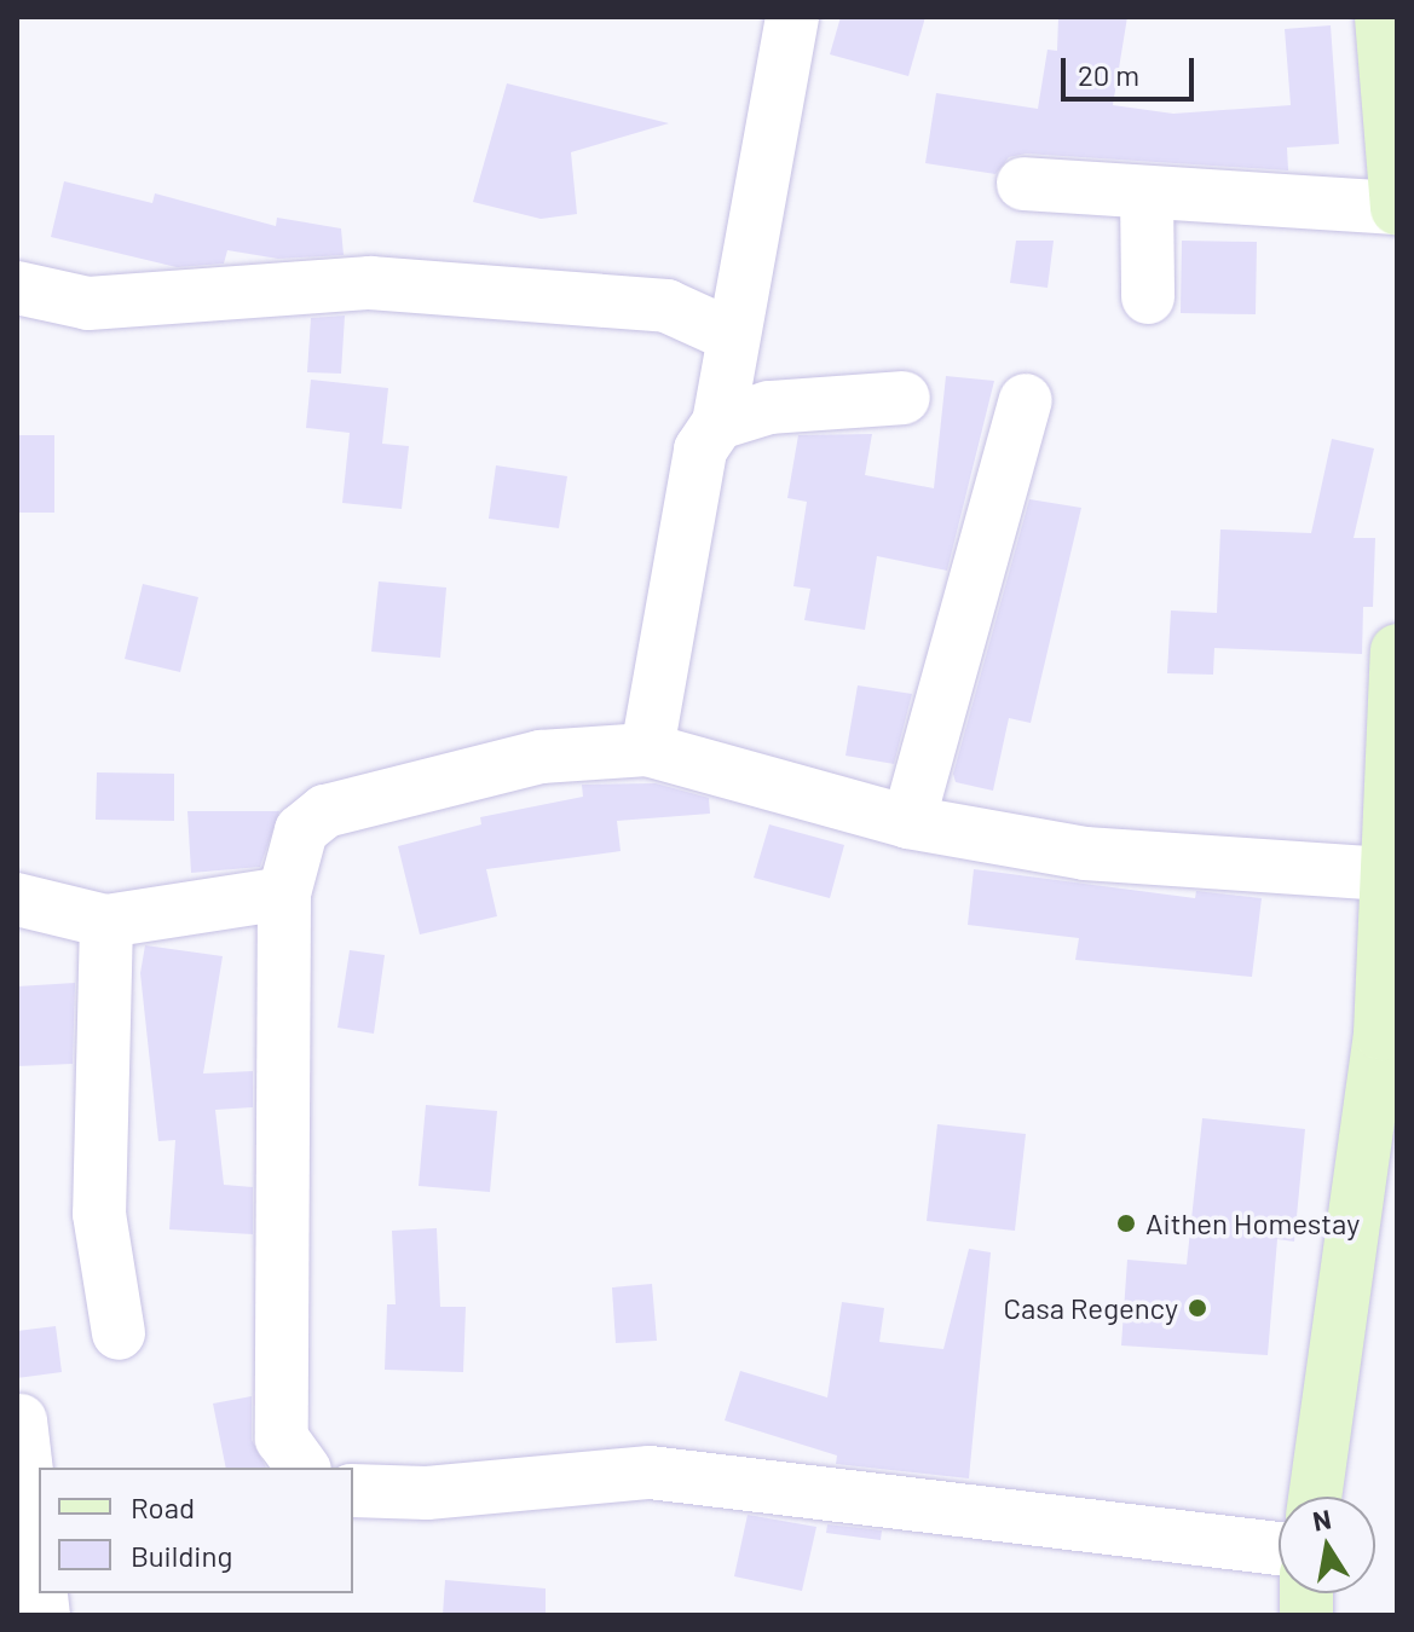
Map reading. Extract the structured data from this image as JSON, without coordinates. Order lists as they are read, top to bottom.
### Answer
{
  "places": ["Aithen Homestay", "Casa Regency"],
  "legend": ["Road", "Building"],
  "scale_bar": "20 m",
  "north": "top"
}
